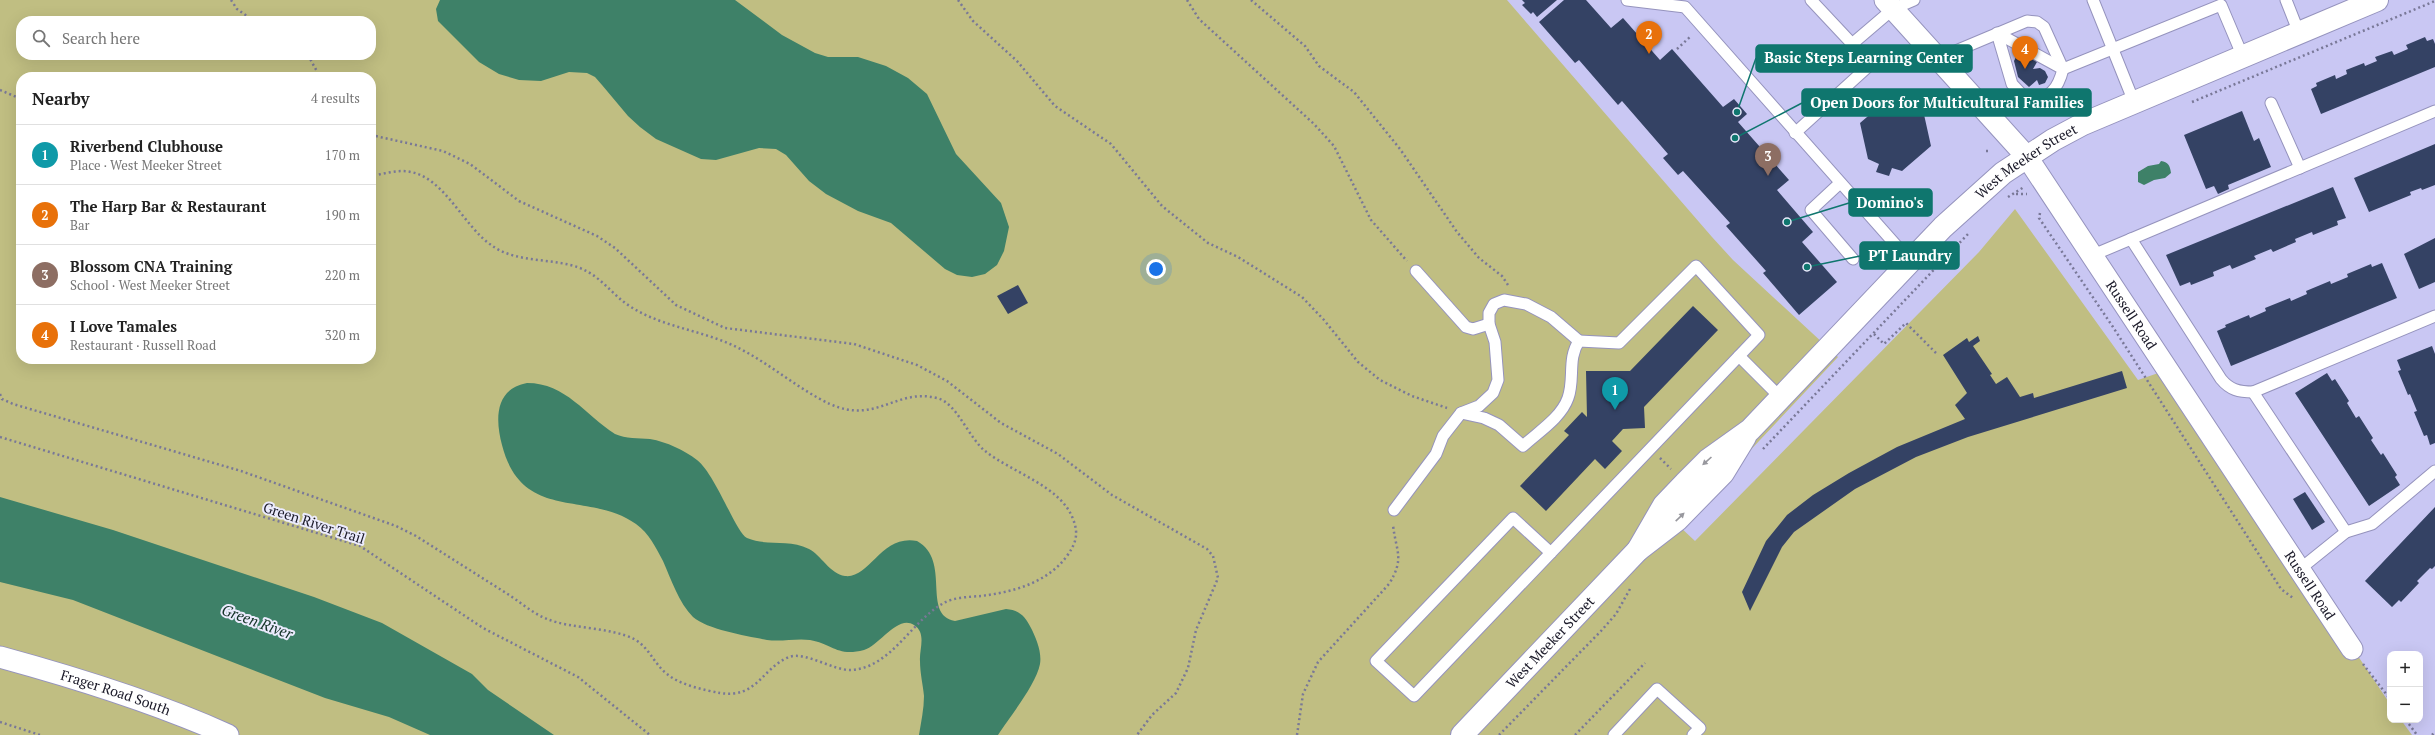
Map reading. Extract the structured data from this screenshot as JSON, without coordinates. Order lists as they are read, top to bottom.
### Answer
{
  "streets": {
    "main road": ["West Meeker Street"],
    "street": ["Russell Road", "Frager Road South"],
    "path": ["Green River Trail"]
  },
  "crossings": [
    ["West Meeker Street", "Russell Road"]
  ],
  "water": ["Green River"],
  "places": [
    "Basic Steps Learning Center",
    "Open Doors for Multicultural Families",
    "Domino's",
    "PT Laundry"
  ],
  "page": {
    "search": "Search here",
    "pins": [
      "2",
      "4",
      "3",
      "1"
    ],
    "heading": ["Nearby", "4 results"],
    "list": [
      {
        "mark": "1",
        "name": "Riverbend Clubhouse",
        "note": "Place · West Meeker Street",
        "value": "170 m"
      },
      {
        "mark": "2",
        "name": "The Harp Bar & Restaurant",
        "note": "Bar",
        "value": "190 m"
      },
      {
        "mark": "3",
        "name": "Blossom CNA Training",
        "note": "School · West Meeker Street",
        "value": "220 m"
      },
      {
        "mark": "4",
        "name": "I Love Tamales",
        "note": "Restaurant · Russell Road",
        "value": "320 m"
      }
    ],
    "map_buttons": ["+", "−"]
  }
}
